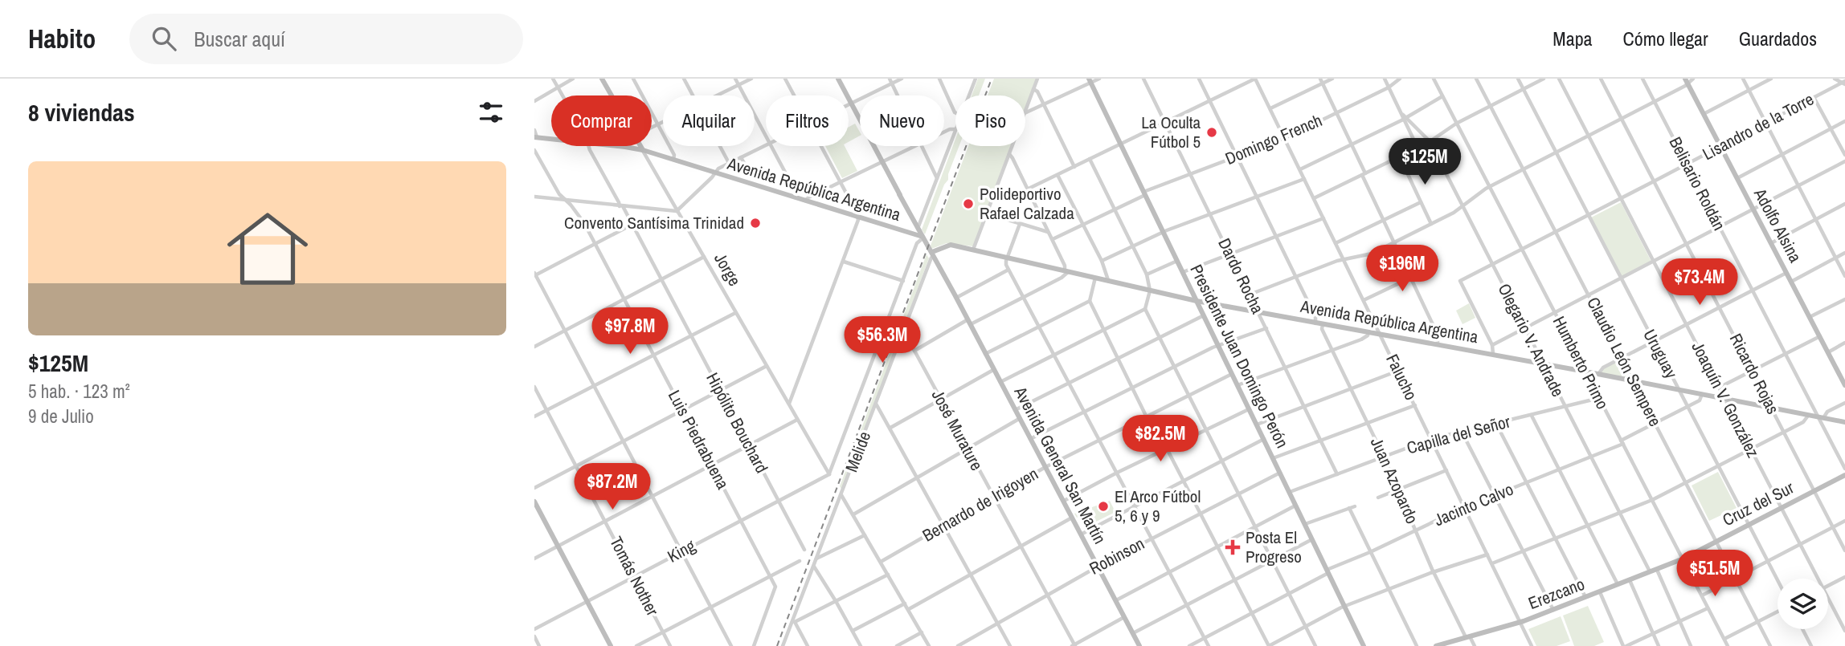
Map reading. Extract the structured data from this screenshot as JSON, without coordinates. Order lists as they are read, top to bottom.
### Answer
{
  "streets": {
    "main road": [
      "Avenida República Argentina",
      "Adolfo Alsina",
      "Jorge",
      "Presidente Juan Domingo Perón",
      "Avenida General San Martín",
      "Cruz del Sur",
      "Erezcano"
    ],
    "street": [
      "Lisandro de la Torre",
      "Domingo French",
      "Belisario Roldán",
      "Dardo Rocha",
      "Olegario V. Andrade",
      "Uruguay",
      "Claudio León Sempere",
      "Humberto Primo",
      "Ricardo Rojas",
      "Falucho",
      "Joaquín V. González",
      "Hipólito Bouchard",
      "José Murature",
      "Capilla del Señor",
      "Luis Piedrabuena",
      "Melide",
      "Juan Azopardo",
      "Bernardo de Irigoyen",
      "Jacinto Calvo",
      "King",
      "Robinson",
      "Tomás Nother"
    ]
  },
  "crossings": [
    ["Lisandro de la Torre", "Belisario Roldán"],
    ["Lisandro de la Torre", "Adolfo Alsina"],
    ["Lisandro de la Torre", "Uruguay"],
    ["Lisandro de la Torre", "Claudio León Sempere"],
    ["Lisandro de la Torre", "Humberto Primo"],
    ["Lisandro de la Torre", "Ricardo Rojas"],
    ["Lisandro de la Torre", "Joaquín V. González"],
    ["Domingo French", "Dardo Rocha"],
    ["Domingo French", "Olegario V. Andrade"],
    ["Domingo French", "Presidente Juan Domingo Perón"],
    ["Domingo French", "Falucho"],
    ["Belisario Roldán", "Avenida República Argentina"],
    ["Avenida República Argentina", "Jorge"],
    ["Avenida República Argentina", "Dardo Rocha"],
    ["Avenida República Argentina", "Olegario V. Andrade"],
    ["Avenida República Argentina", "Uruguay"],
    ["Avenida República Argentina", "Presidente Juan Domingo Perón"],
    ["Avenida República Argentina", "Claudio León Sempere"],
    ["Avenida República Argentina", "Humberto Primo"],
    ["Avenida República Argentina", "Ricardo Rojas"],
    ["Avenida República Argentina", "Falucho"],
    ["Avenida República Argentina", "Joaquín V. González"],
    ["Avenida República Argentina", "Melide"],
    ["Avenida República Argentina", "Avenida General San Martín"],
    ["Avenida República Argentina", "Juan Azopardo"],
    ["Avenida República Argentina", "Jacinto Calvo"],
    ["Jorge", "King"],
    ["Dardo Rocha", "Capilla del Señor"],
    ["Olegario V. Andrade", "Capilla del Señor"],
    ["Olegario V. Andrade", "Jacinto Calvo"],
    ["Olegario V. Andrade", "Erezcano"],
    ["Uruguay", "Cruz del Sur"],
    ["Uruguay", "Jacinto Calvo"],
    ["Presidente Juan Domingo Perón", "Capilla del Señor"],
    ["Presidente Juan Domingo Perón", "Bernardo de Irigoyen"],
    ["Presidente Juan Domingo Perón", "Jacinto Calvo"],
    ["Presidente Juan Domingo Perón", "Robinson"],
    ["Claudio León Sempere", "Cruz del Sur"],
    ["Claudio León Sempere", "Jacinto Calvo"],
    ["Humberto Primo", "Capilla del Señor"],
    ["Humberto Primo", "Cruz del Sur"],
    ["Humberto Primo", "Jacinto Calvo"],
    ["Humberto Primo", "Erezcano"],
    ["Ricardo Rojas", "Cruz del Sur"],
    ["Falucho", "Capilla del Señor"],
    ["Falucho", "Jacinto Calvo"],
    ["Falucho", "Erezcano"],
    ["Joaquín V. González", "Cruz del Sur"],
    ["Hipólito Bouchard", "King"],
    ["José Murature", "Melide"],
    ["José Murature", "Bernardo de Irigoyen"],
    ["José Murature", "Robinson"],
    ["Capilla del Señor", "Juan Azopardo"],
    ["Luis Piedrabuena", "King"],
    ["Melide", "Avenida General San Martín"],
    ["Avenida General San Martín", "Bernardo de Irigoyen"],
    ["Avenida General San Martín", "Robinson"],
    ["Juan Azopardo", "Jacinto Calvo"],
    ["Juan Azopardo", "Erezcano"],
    ["Cruz del Sur", "Erezcano"],
    ["King", "Tomás Nother"]
  ],
  "places": {
    "other": [
      "La Oculta Fútbol 5",
      "Polideportivo Rafael Calzada",
      "Convento Santísima Trinidad",
      "El Arco Fútbol 5, 6 y 9"
    ],
    "health": ["Posta El Progreso"]
  },
  "page": {
    "header": "Habito",
    "search": "Buscar aquí",
    "nav": ["Mapa", "Cómo llegar", "Guardados"],
    "heading": "8 viviendas",
    "chip": [
      "Comprar",
      "Alquilar",
      "Filtros",
      "Nuevo",
      "Piso"
    ],
    "price": [
      "$125M",
      "$196M",
      "$73.4M",
      "$97.8M",
      "$56.3M",
      "$82.5M",
      "$87.2M",
      "$51.5M"
    ],
    "list": [
      {
        "name": "$125M",
        "note": "5 hab. · 123 m² · 9 de Julio"
      }
    ]
  }
}
